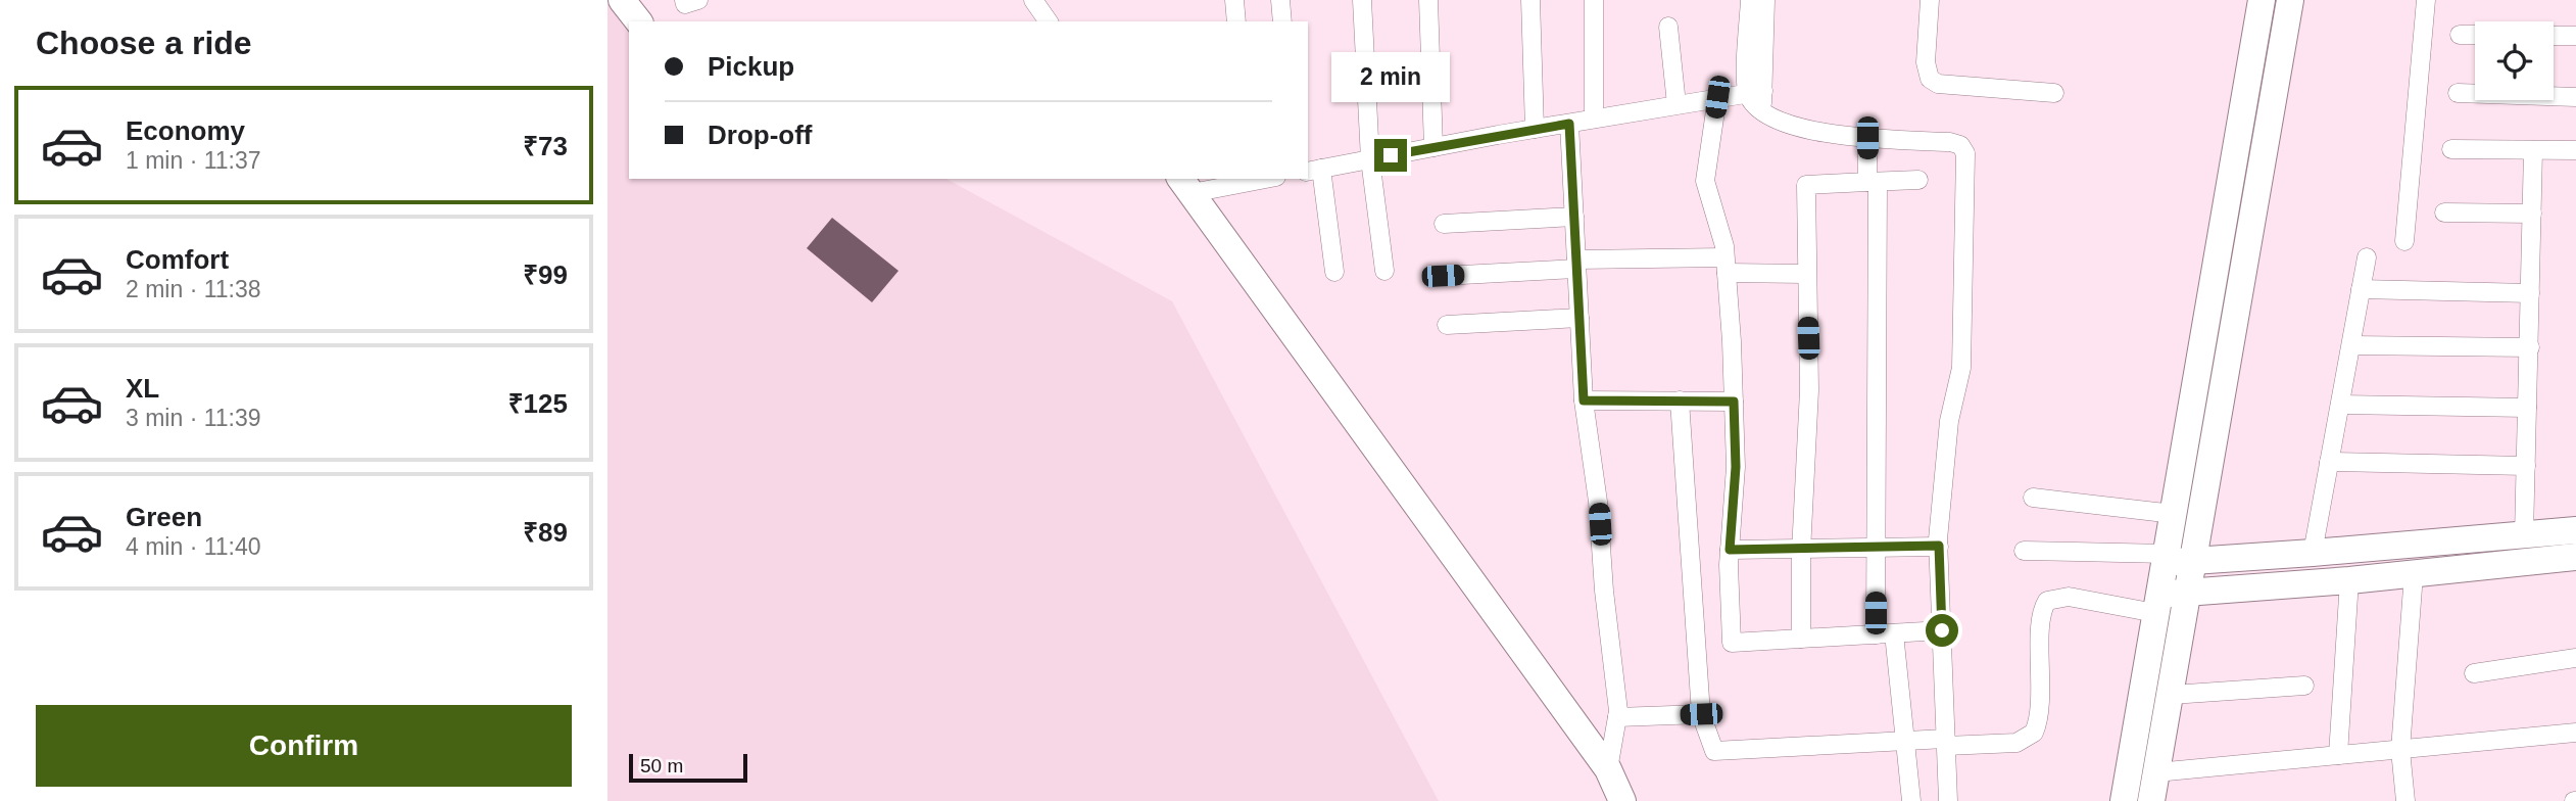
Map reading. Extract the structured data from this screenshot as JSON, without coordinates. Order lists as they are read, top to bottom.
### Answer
{
  "scale_bar": "50 m",
  "page": {
    "heading": "Choose a ride",
    "banner": ["Pickup", "Drop-off"],
    "bubble": "2 min",
    "list": [
      {
        "name": "Economy",
        "note": "1 min · 11:37",
        "value": "₹73"
      },
      {
        "name": "Comfort",
        "note": "2 min · 11:38",
        "value": "₹99"
      },
      {
        "name": "XL",
        "note": "3 min · 11:39",
        "value": "₹125"
      },
      {
        "name": "Green",
        "note": "4 min · 11:40",
        "value": "₹89"
      }
    ],
    "buttons": "Confirm",
    "scale": "50 m"
  }
}
